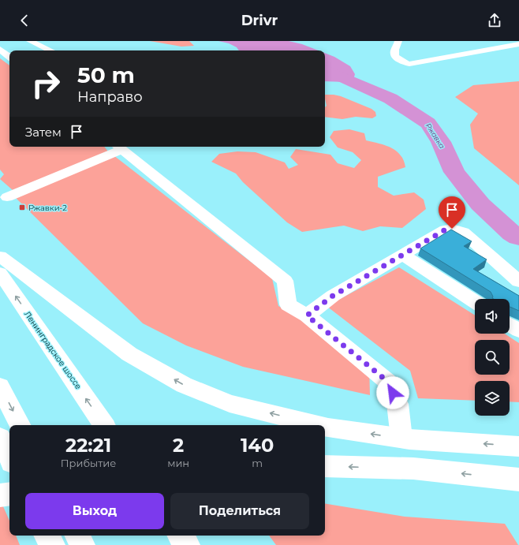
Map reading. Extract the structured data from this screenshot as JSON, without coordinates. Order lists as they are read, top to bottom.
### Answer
{
  "streets": {
    "main road": ["Ленинградское шоссе"]
  },
  "water": ["Ржавка"],
  "places": {
    "transit": ["Ржавки-2"]
  },
  "page": {
    "header": "Drivr",
    "turn": ["50 m", "Направо"],
    "then": "Затем",
    "eta": [
      "22:21",
      "Прибытие",
      "2",
      "мин",
      "140",
      "m"
    ],
    "buttons": ["Выход", "Поделиться"]
  }
}
